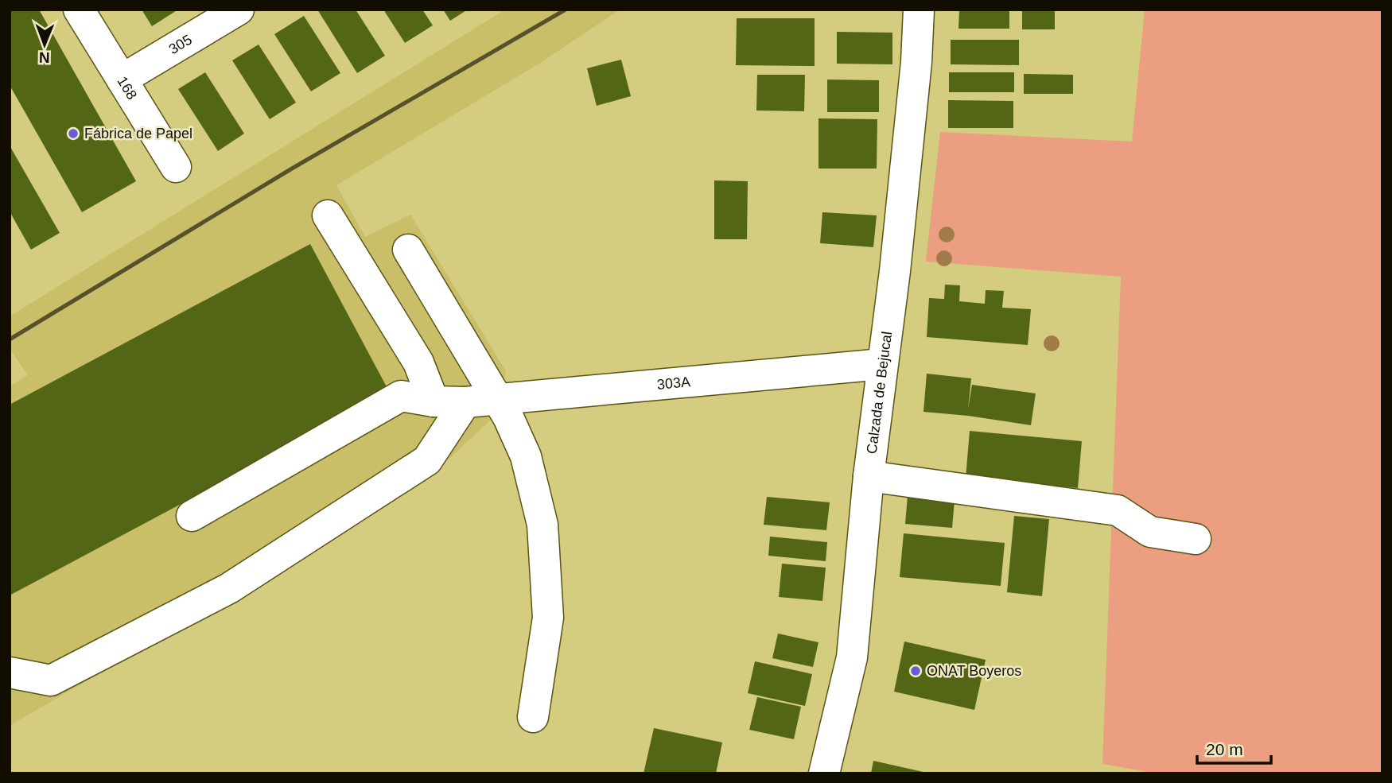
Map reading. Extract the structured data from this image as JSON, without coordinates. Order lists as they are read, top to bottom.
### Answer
{
  "streets": {
    "main road": [
      "305",
      "168",
      "303A",
      "Calzada de Bejucal"
    ]
  },
  "crossings": [
    ["305", "168"],
    ["303A", "Calzada de Bejucal"]
  ],
  "places": ["Fábrica de Papel", "ONAT Boyeros"],
  "scale_bar": "20 m",
  "north": "bottom"
}
